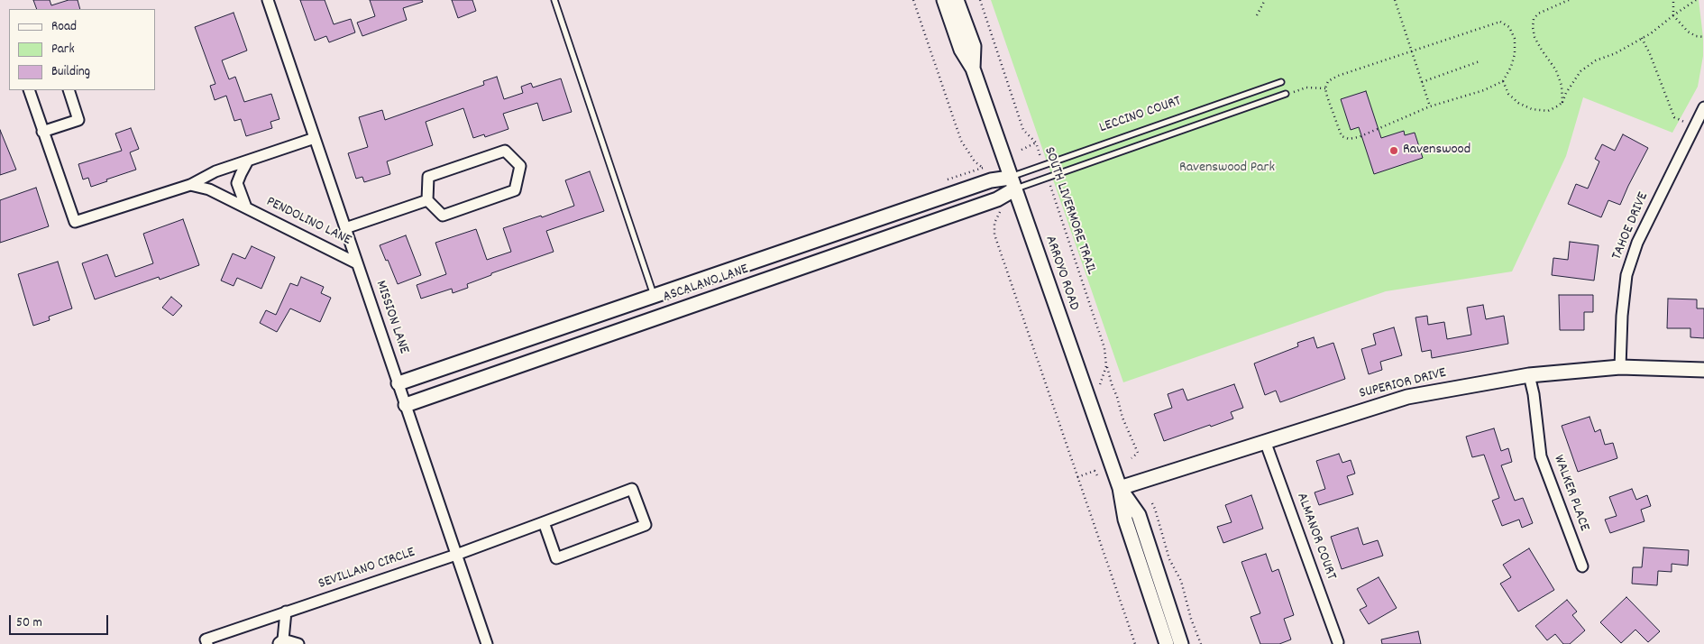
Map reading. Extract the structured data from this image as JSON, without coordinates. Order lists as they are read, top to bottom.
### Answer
{
  "streets": {
    "street": [
      "PENDOLINO LANE",
      "TAHOE DRIVE",
      "ARROYO ROAD",
      "ASCALANO LANE",
      "MISSION LANE",
      "SUPERIOR DRIVE",
      "WALKER PLACE",
      "ALMANOR COURT",
      "SEVILLANO CIRCLE"
    ],
    "lane": ["LECCINO COURT"],
    "path": ["SOUTH LIVERMORE TRAIL"]
  },
  "crossings": [
    ["LECCINO COURT", "SOUTH LIVERMORE TRAIL"],
    ["LECCINO COURT", "ARROYO ROAD"],
    ["LECCINO COURT", "ASCALANO LANE"],
    ["PENDOLINO LANE", "MISSION LANE"],
    ["TAHOE DRIVE", "SUPERIOR DRIVE"],
    ["ARROYO ROAD", "ASCALANO LANE"],
    ["ARROYO ROAD", "SUPERIOR DRIVE"],
    ["ASCALANO LANE", "MISSION LANE"],
    ["MISSION LANE", "SEVILLANO CIRCLE"],
    ["SUPERIOR DRIVE", "WALKER PLACE"],
    ["SUPERIOR DRIVE", "ALMANOR COURT"]
  ],
  "parks": ["Ravenswood Park"],
  "places": ["Ravenswood"],
  "legend": ["Road", "Park", "Building"],
  "scale_bar": "50 m"
}
